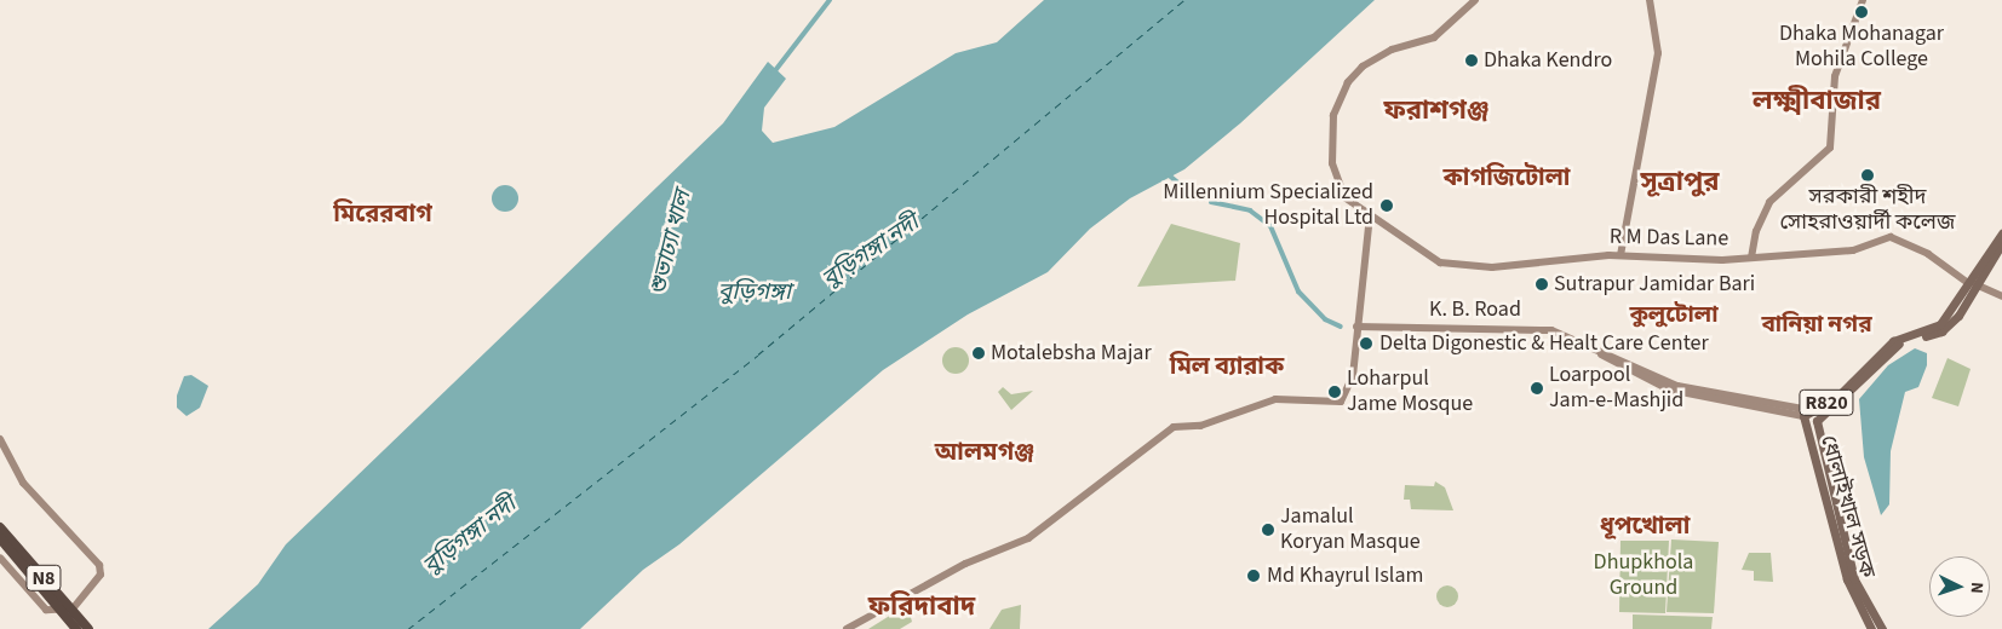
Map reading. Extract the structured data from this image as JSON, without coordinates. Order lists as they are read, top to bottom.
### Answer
{
  "streets": {
    "highway": ["N8"],
    "main road": ["R820", "ধোলাইখাল সড়ক"],
    "street": ["R M Das Lane", "K. B. Road"]
  },
  "crossings": [
    ["R M Das Lane", "ধোলাইখাল সড়ক"],
    ["K. B. Road", "ধোলাইখাল সড়ক"]
  ],
  "districts": [
    "লক্ষ্মীবাজার",
    "ফরাশগঞ্জ",
    "কাগজিটোলা",
    "সূত্রাপুর",
    "মিরেরবাগ",
    "কুলুটোলা",
    "বানিয়া নগর",
    "মিল ব্যারাক",
    "আলমগঞ্জ",
    "ধূপখোলা",
    "ফরিদাবাদ"
  ],
  "water": ["শুভাঢ্যা খাল", "বুড়িগঙ্গা নদী", "বুড়িগঙ্গা"],
  "parks": ["Dhupkhola Ground"],
  "places": [
    "Dhaka Mohanagar Mohila College",
    "Dhaka Kendro",
    "সরকারী শহীদ সোহরাওয়ার্দী কলেজ",
    "Millennium Specialized Hospital Ltd",
    "Sutrapur Jamidar Bari",
    "Delta Digonestic & Healt Care Center",
    "Motalebsha Majar",
    "Loarpool Jam-e-Mashjid",
    "Loharpul Jame Mosque",
    "Jamalul Koryan Masque",
    "Md Khayrul Islam"
  ],
  "north": "right"
}
